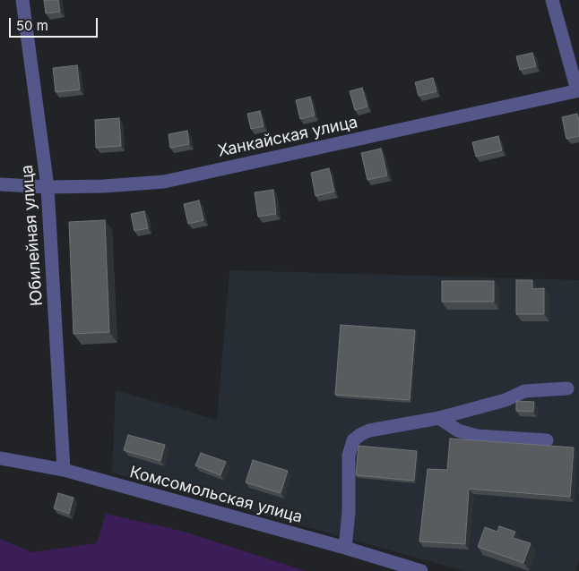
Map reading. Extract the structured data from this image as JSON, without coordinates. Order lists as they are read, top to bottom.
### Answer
{
  "streets": {
    "street": ["Ханкайская улица", "Юбилейная улица", "Комсомольская улица"]
  },
  "crossings": [
    ["Ханкайская улица", "Юбилейная улица"],
    ["Юбилейная улица", "Комсомольская улица"]
  ],
  "scale_bar": "50 m"
}
